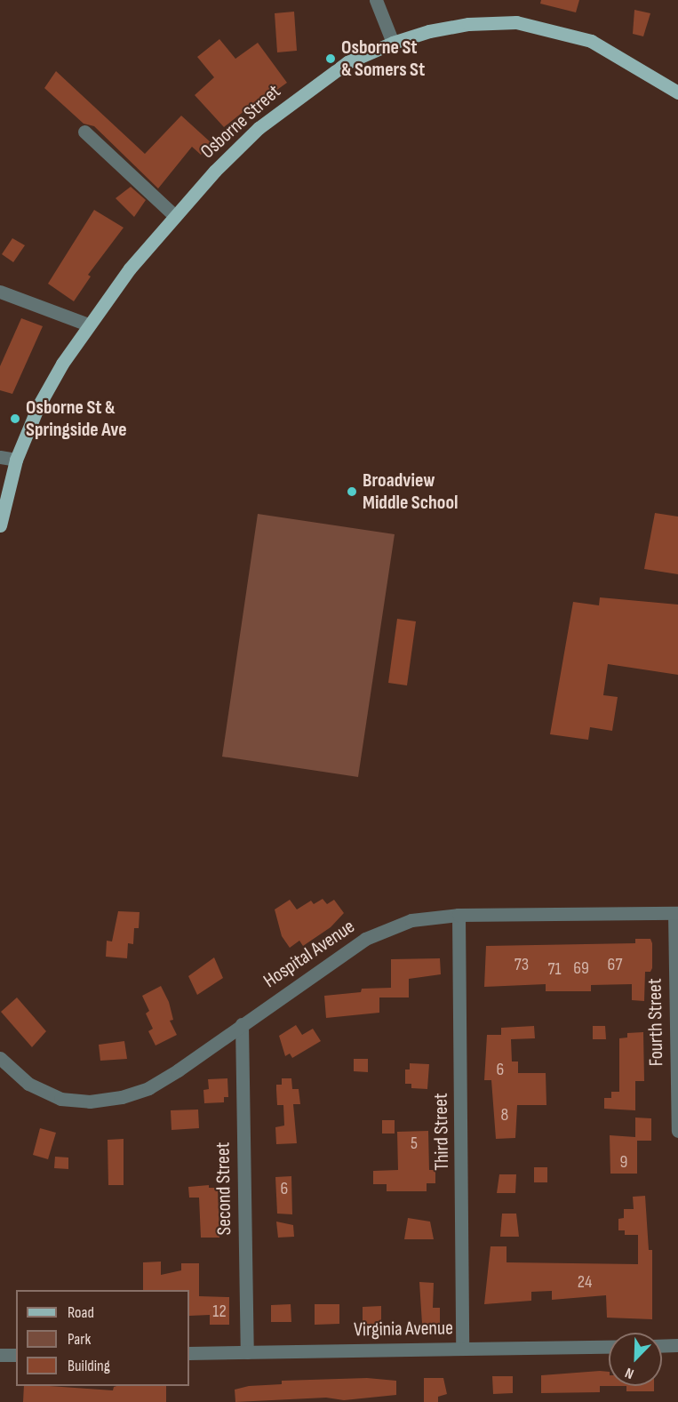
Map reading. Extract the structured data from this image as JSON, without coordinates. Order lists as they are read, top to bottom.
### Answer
{
  "streets": {
    "main road": ["Osborne Street"],
    "street": [
      "Hospital Avenue",
      "Fourth Street",
      "Third Street",
      "Second Street",
      "Virginia Avenue"
    ]
  },
  "crossings": [
    ["Hospital Avenue", "Fourth Street"],
    ["Hospital Avenue", "Third Street"],
    ["Hospital Avenue", "Second Street"],
    ["Third Street", "Virginia Avenue"],
    ["Second Street", "Virginia Avenue"]
  ],
  "places": ["Osborne St & Somers St", "Osborne St & Springside Ave", "Broadview Middle School"],
  "house_numbers": [
    "73",
    "67",
    "69",
    "71",
    "6",
    "8",
    "5",
    "9",
    "6",
    "24",
    "12"
  ],
  "legend": ["Road", "Park", "Building"],
  "north": "bottom left"
}
